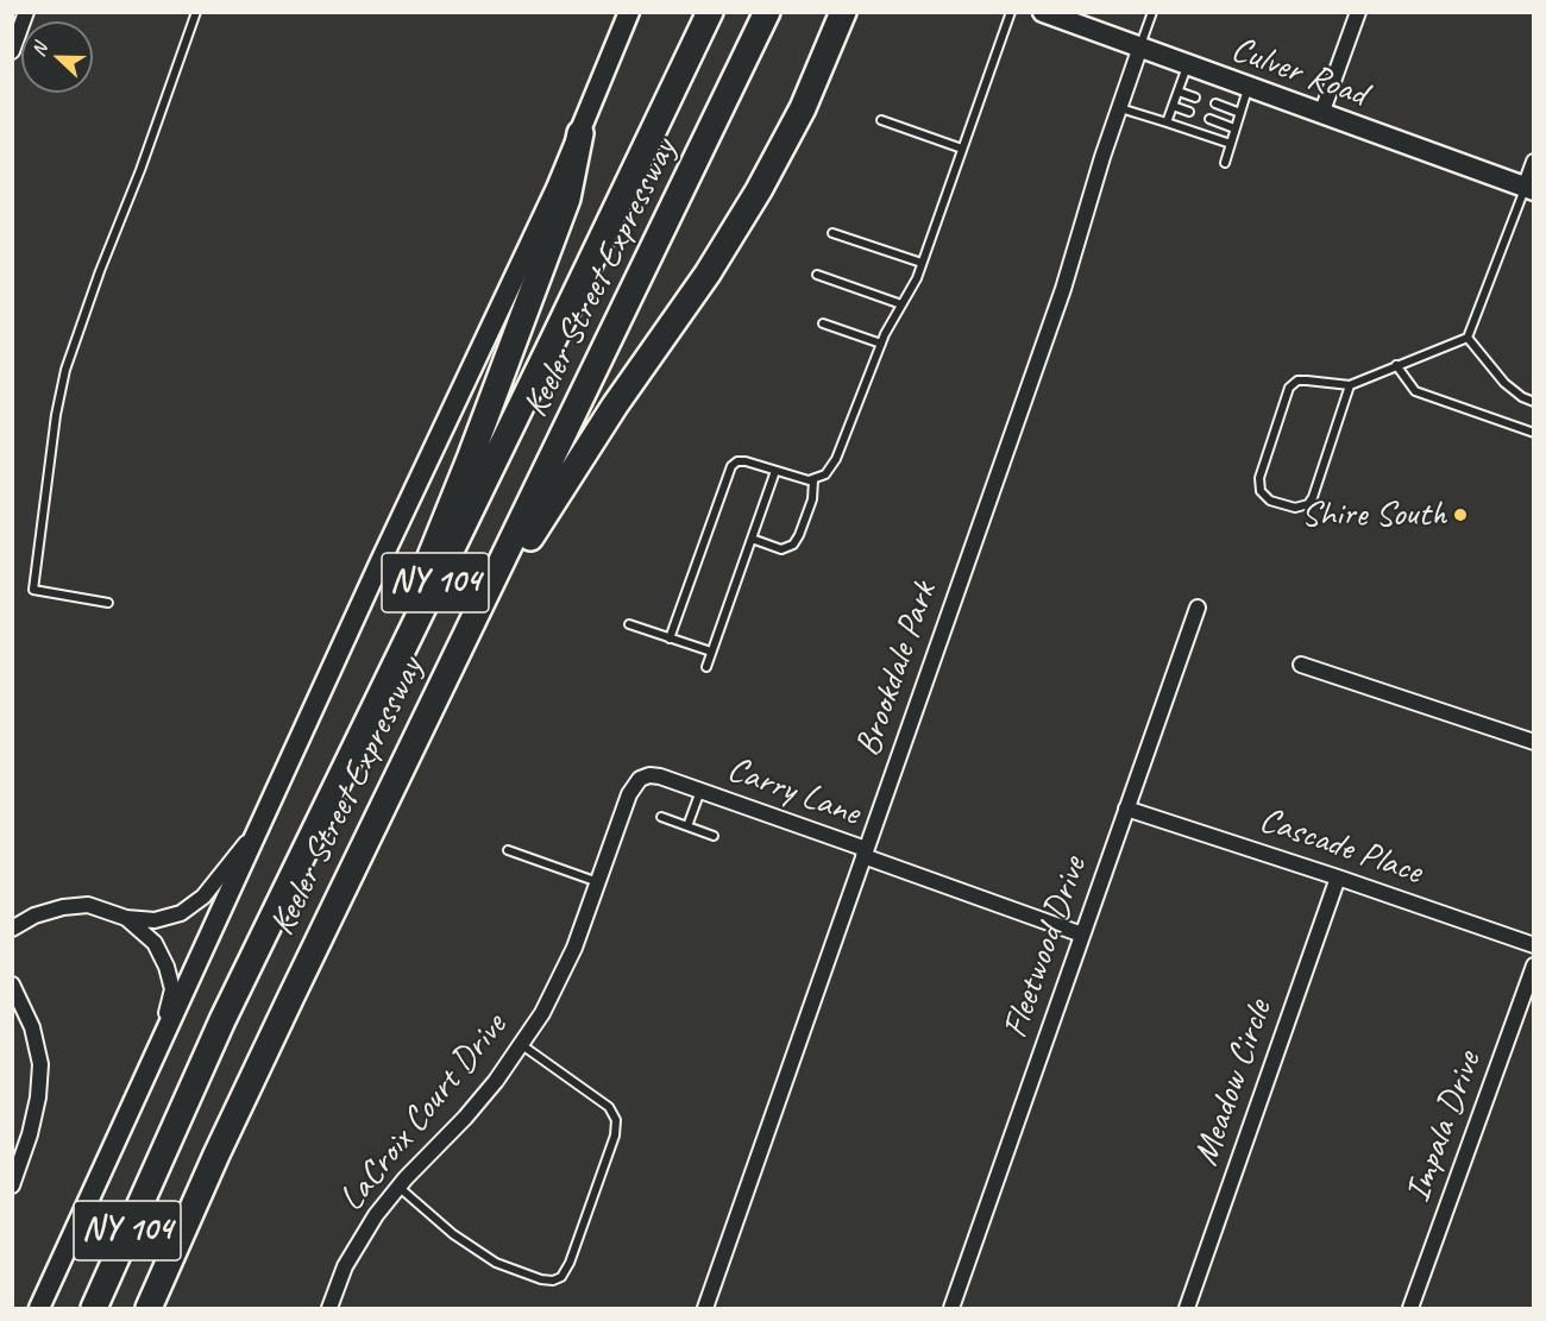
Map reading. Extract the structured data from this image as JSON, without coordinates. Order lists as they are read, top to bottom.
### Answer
{
  "streets": {
    "highway": ["Keeler Street Expressway", "NY 104"],
    "main road": ["Culver Road"],
    "street": [
      "Brookdale Park",
      "Carry Lane",
      "Cascade Place",
      "Fleetwood Drive",
      "Meadow Circle",
      "LaCroix Court Drive",
      "Impala Drive"
    ]
  },
  "crossings": [
    ["Culver Road", "Brookdale Park"],
    ["Brookdale Park", "Carry Lane"],
    ["Carry Lane", "Fleetwood Drive"],
    ["Carry Lane", "LaCroix Court Drive"],
    ["Cascade Place", "Fleetwood Drive"],
    ["Cascade Place", "Meadow Circle"]
  ],
  "places": ["Shire South"],
  "north": "left"
}
